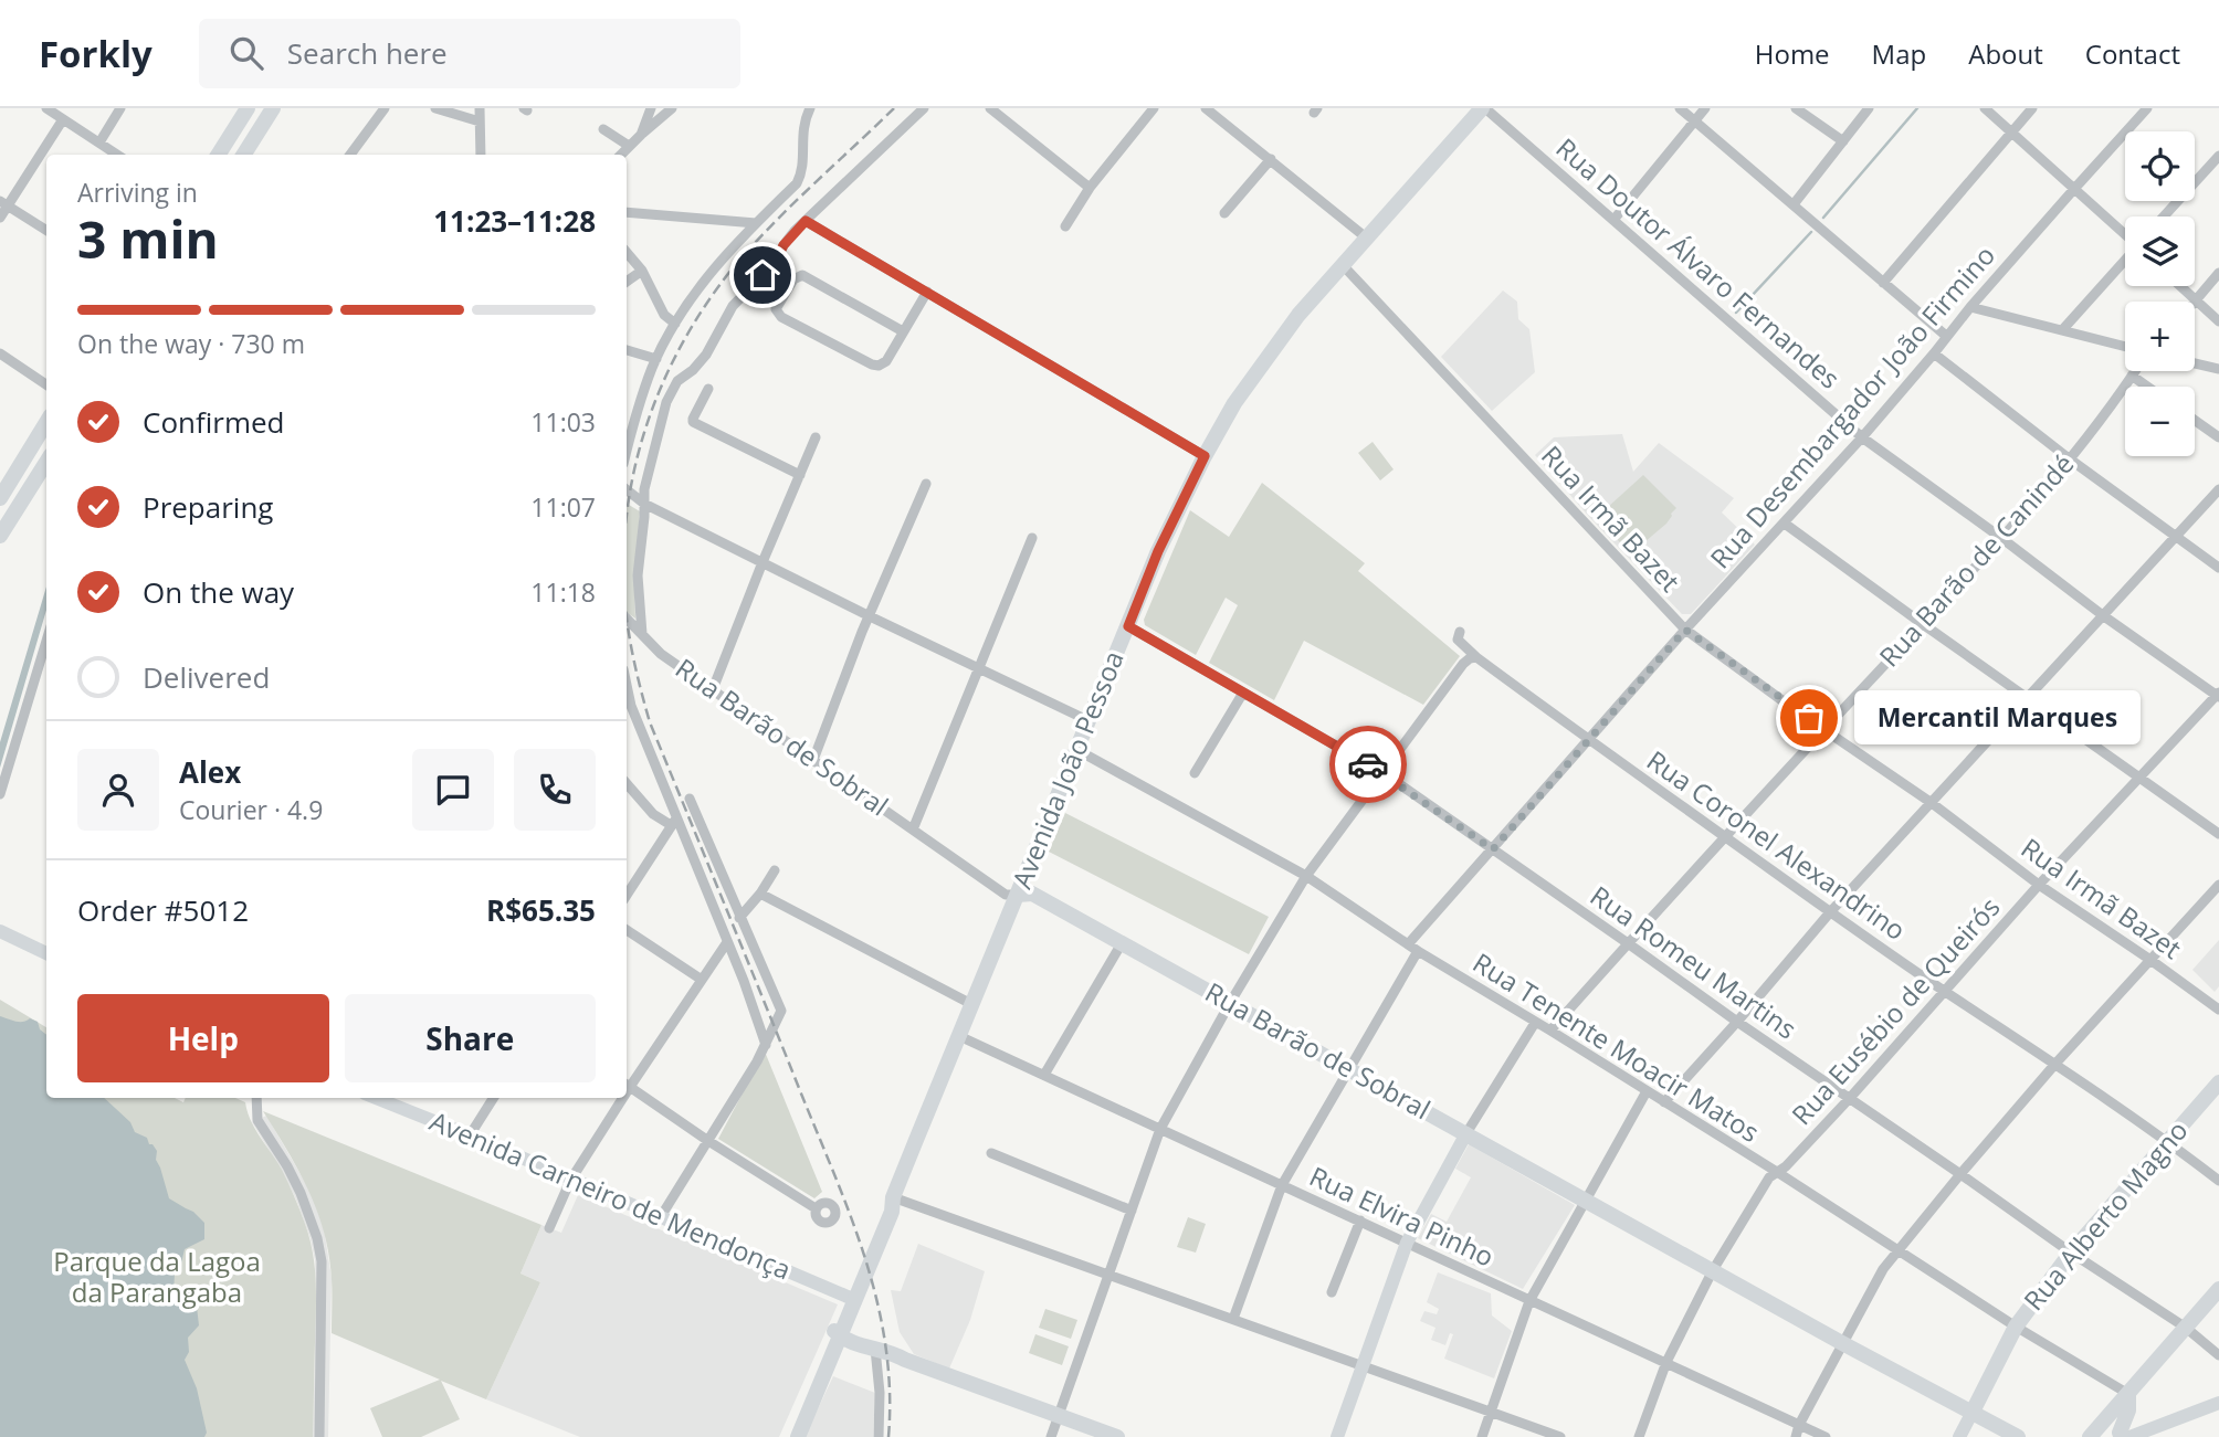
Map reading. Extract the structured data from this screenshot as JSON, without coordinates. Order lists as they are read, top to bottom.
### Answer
{
  "streets": {
    "main road": [
      "Rua Barão de Sobral",
      "Avenida João Pessoa",
      "Avenida Carneiro de Mendonça",
      "Rua Alberto Magno"
    ],
    "street": [
      "Rua Doutor Álvaro Fernandes",
      "Rua Desembargador João Firmino",
      "Rua Irmã Bazet",
      "Rua Barão de Canindé",
      "Rua Coronel Alexandrino",
      "Rua Romeu Martins",
      "Rua Eusébio de Queirós",
      "Rua Tenente Moacir Matos",
      "Rua Elvira Pinho"
    ]
  },
  "crossings": [
    ["Rua Doutor Álvaro Fernandes", "Rua Desembargador João Firmino"],
    ["Rua Doutor Álvaro Fernandes", "Rua Barão de Canindé"],
    ["Rua Doutor Álvaro Fernandes", "Avenida João Pessoa"],
    ["Rua Doutor Álvaro Fernandes", "Rua Eusébio de Queirós"],
    ["Rua Desembargador João Firmino", "Rua Irmã Bazet"],
    ["Rua Desembargador João Firmino", "Rua Coronel Alexandrino"],
    ["Rua Desembargador João Firmino", "Rua Romeu Martins"],
    ["Rua Desembargador João Firmino", "Rua Tenente Moacir Matos"],
    ["Rua Irmã Bazet", "Rua Barão de Canindé"],
    ["Rua Irmã Bazet", "Avenida João Pessoa"],
    ["Rua Irmã Bazet", "Rua Eusébio de Queirós"],
    ["Rua Barão de Canindé", "Rua Coronel Alexandrino"],
    ["Rua Barão de Canindé", "Rua Romeu Martins"],
    ["Rua Barão de Canindé", "Rua Tenente Moacir Matos"],
    ["Rua Barão de Sobral", "Avenida João Pessoa"],
    ["Rua Barão de Sobral", "Rua Eusébio de Queirós"],
    ["Rua Barão de Sobral", "Rua Alberto Magno"],
    ["Avenida João Pessoa", "Rua Romeu Martins"],
    ["Avenida João Pessoa", "Rua Tenente Moacir Matos"],
    ["Avenida João Pessoa", "Avenida Carneiro de Mendonça"],
    ["Avenida João Pessoa", "Rua Elvira Pinho"],
    ["Rua Coronel Alexandrino", "Rua Eusébio de Queirós"],
    ["Rua Coronel Alexandrino", "Rua Alberto Magno"],
    ["Rua Romeu Martins", "Rua Eusébio de Queirós"],
    ["Rua Romeu Martins", "Rua Alberto Magno"],
    ["Rua Eusébio de Queirós", "Rua Tenente Moacir Matos"],
    ["Rua Eusébio de Queirós", "Rua Elvira Pinho"],
    ["Rua Tenente Moacir Matos", "Rua Alberto Magno"]
  ],
  "parks": ["Parque da Lagoa da Parangaba"],
  "places": ["Mercantil Marques"],
  "page": {
    "header": "Forkly",
    "search": "Search here",
    "nav": [
      "Home",
      "Map",
      "About",
      "Contact"
    ],
    "map_buttons": ["+", "−"],
    "heading": ["3 min", "Arriving in", "11:23–11:28"],
    "panel": [
      "Alex",
      "Courier · 4.9",
      "Order #5012",
      "R$65.35"
    ],
    "bar": "On the way · 730 m",
    "list": [
      ["Confirmed", "11:03"],
      ["Preparing", "11:07"],
      ["On the way", "11:18"],
      "Delivered"
    ],
    "bubble": "Mercantil Marques",
    "buttons": ["Help", "Share"]
  }
}
